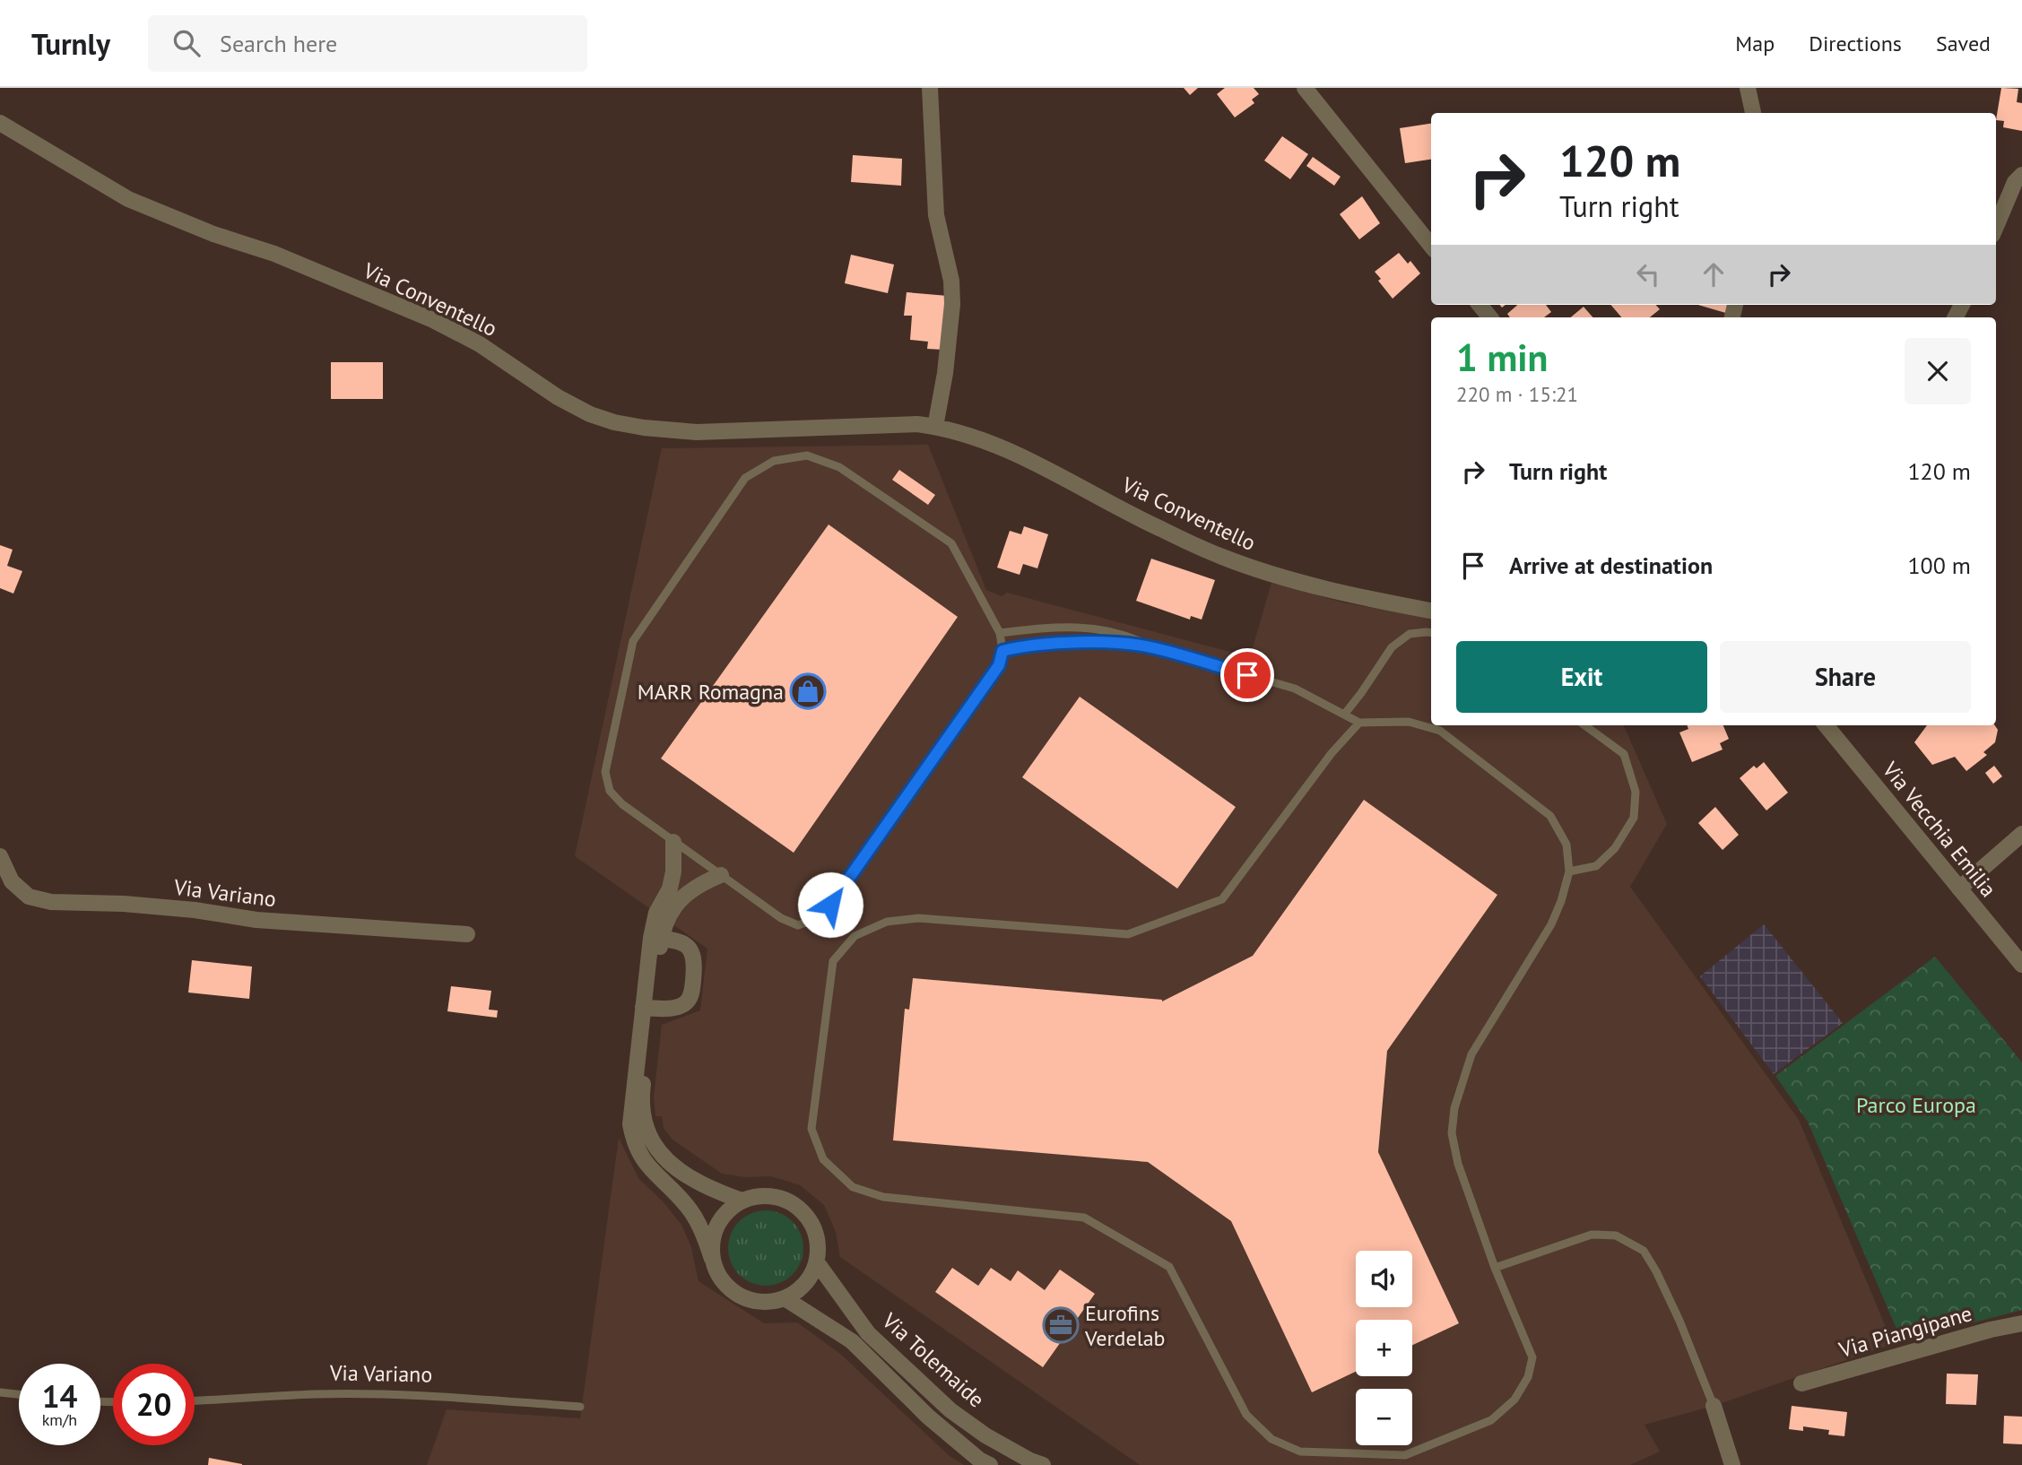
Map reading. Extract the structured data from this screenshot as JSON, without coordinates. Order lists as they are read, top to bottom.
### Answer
{
  "streets": {
    "street": [
      "Via Conventello",
      "Via Vecchia Emilia",
      "Via Variano",
      "Via Piangipane",
      "Via Tolemaide"
    ]
  },
  "parks": ["Parco Europa"],
  "places": {
    "shop": ["MARR Romagna"],
    "office": ["Eurofins Verdelab"]
  },
  "page": {
    "header": "Turnly",
    "search": "Search here",
    "nav": ["Map", "Directions", "Saved"],
    "turn": ["120 m", "Turn right"],
    "heading": ["1 min", "220 m · 15:21"],
    "list": [
      {
        "name": "Turn right",
        "value": "120 m"
      },
      {
        "name": "Arrive at destination",
        "value": "100 m"
      }
    ],
    "buttons": ["Exit", "Share"],
    "map_buttons": ["+", "−"],
    "speed": "14 km/h",
    "limit": "20"
  }
}
